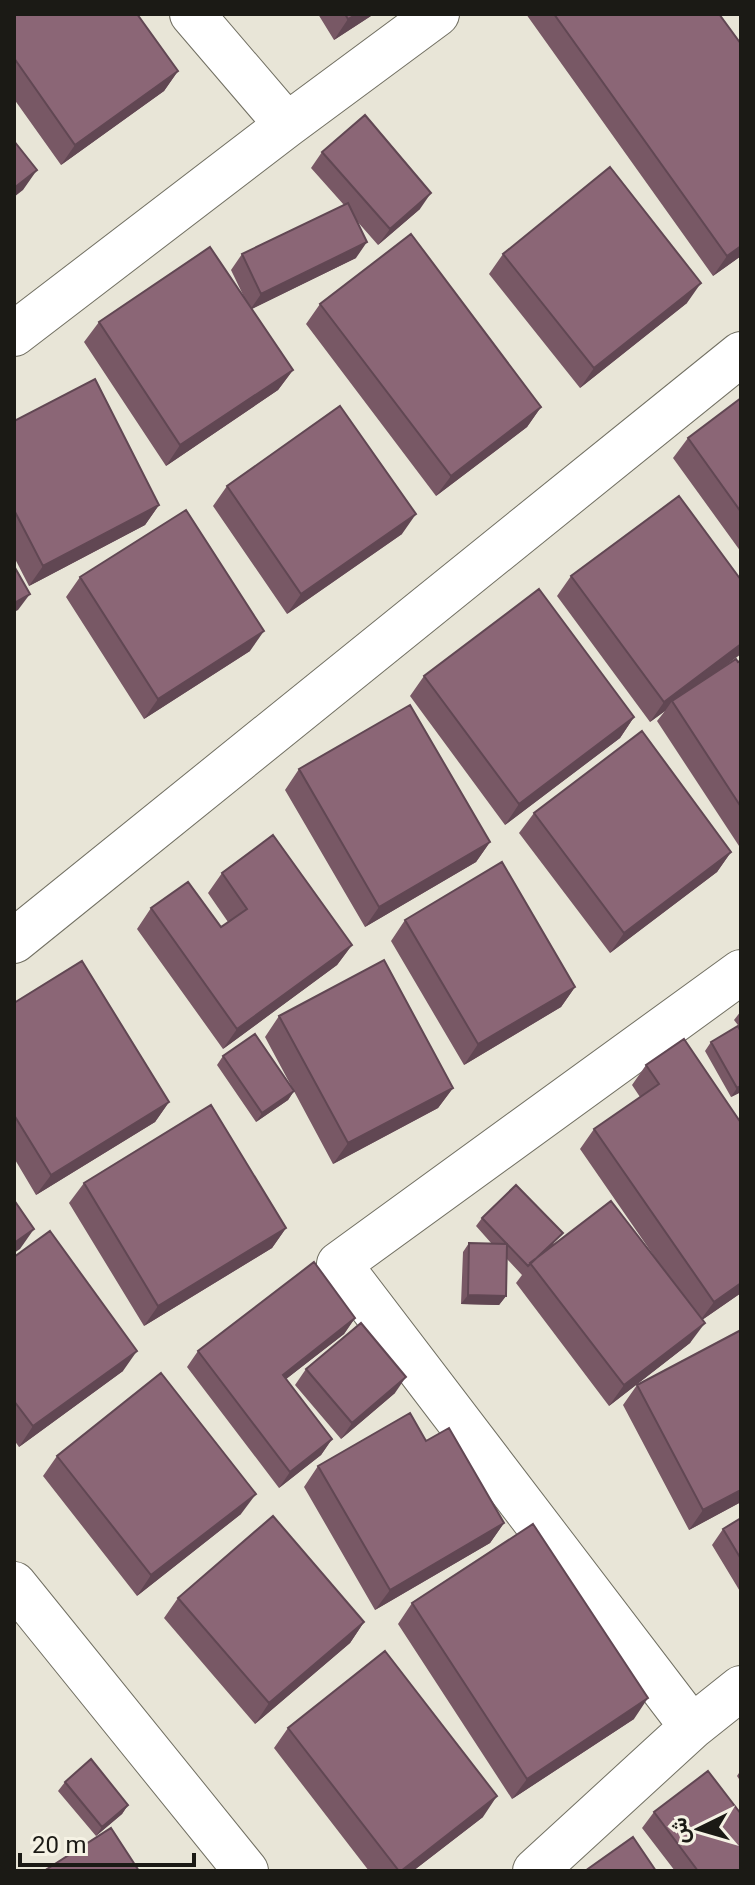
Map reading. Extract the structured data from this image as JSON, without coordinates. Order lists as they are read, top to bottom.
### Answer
{
  "scale_bar": "20 m",
  "north": "left"
}
